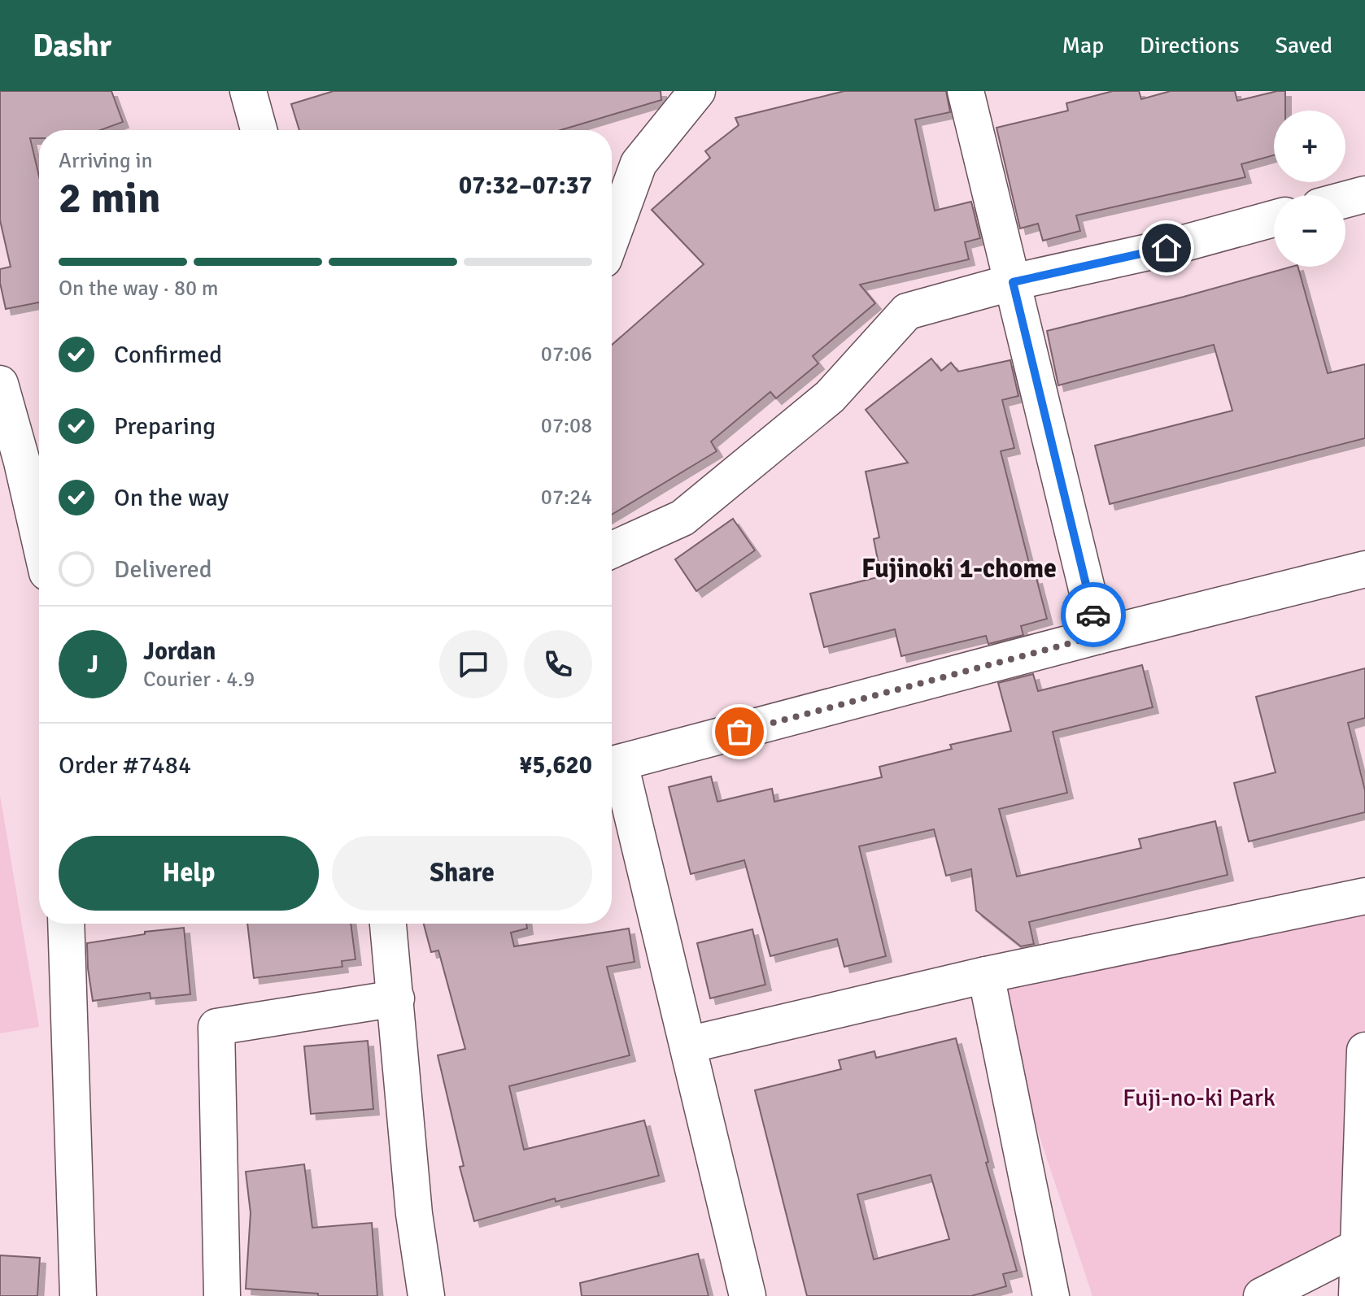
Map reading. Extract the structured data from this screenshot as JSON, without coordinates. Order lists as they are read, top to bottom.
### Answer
{
  "districts": ["Fujinoki 1-chome"],
  "parks": ["Fuji-no-ki Park"],
  "page": {
    "header": "Dashr",
    "nav": ["Map", "Directions", "Saved"],
    "map_buttons": ["+", "−"],
    "heading": ["2 min", "Arriving in", "07:32–07:37"],
    "panel": [
      "Jordan",
      "Courier · 4.9",
      "Order #7484",
      "¥5,620"
    ],
    "bar": "On the way · 80 m",
    "list": [
      ["Confirmed", "07:06"],
      ["Preparing", "07:08"],
      ["On the way", "07:24"],
      "Delivered"
    ],
    "round": "J",
    "buttons": ["Help", "Share"]
  }
}
